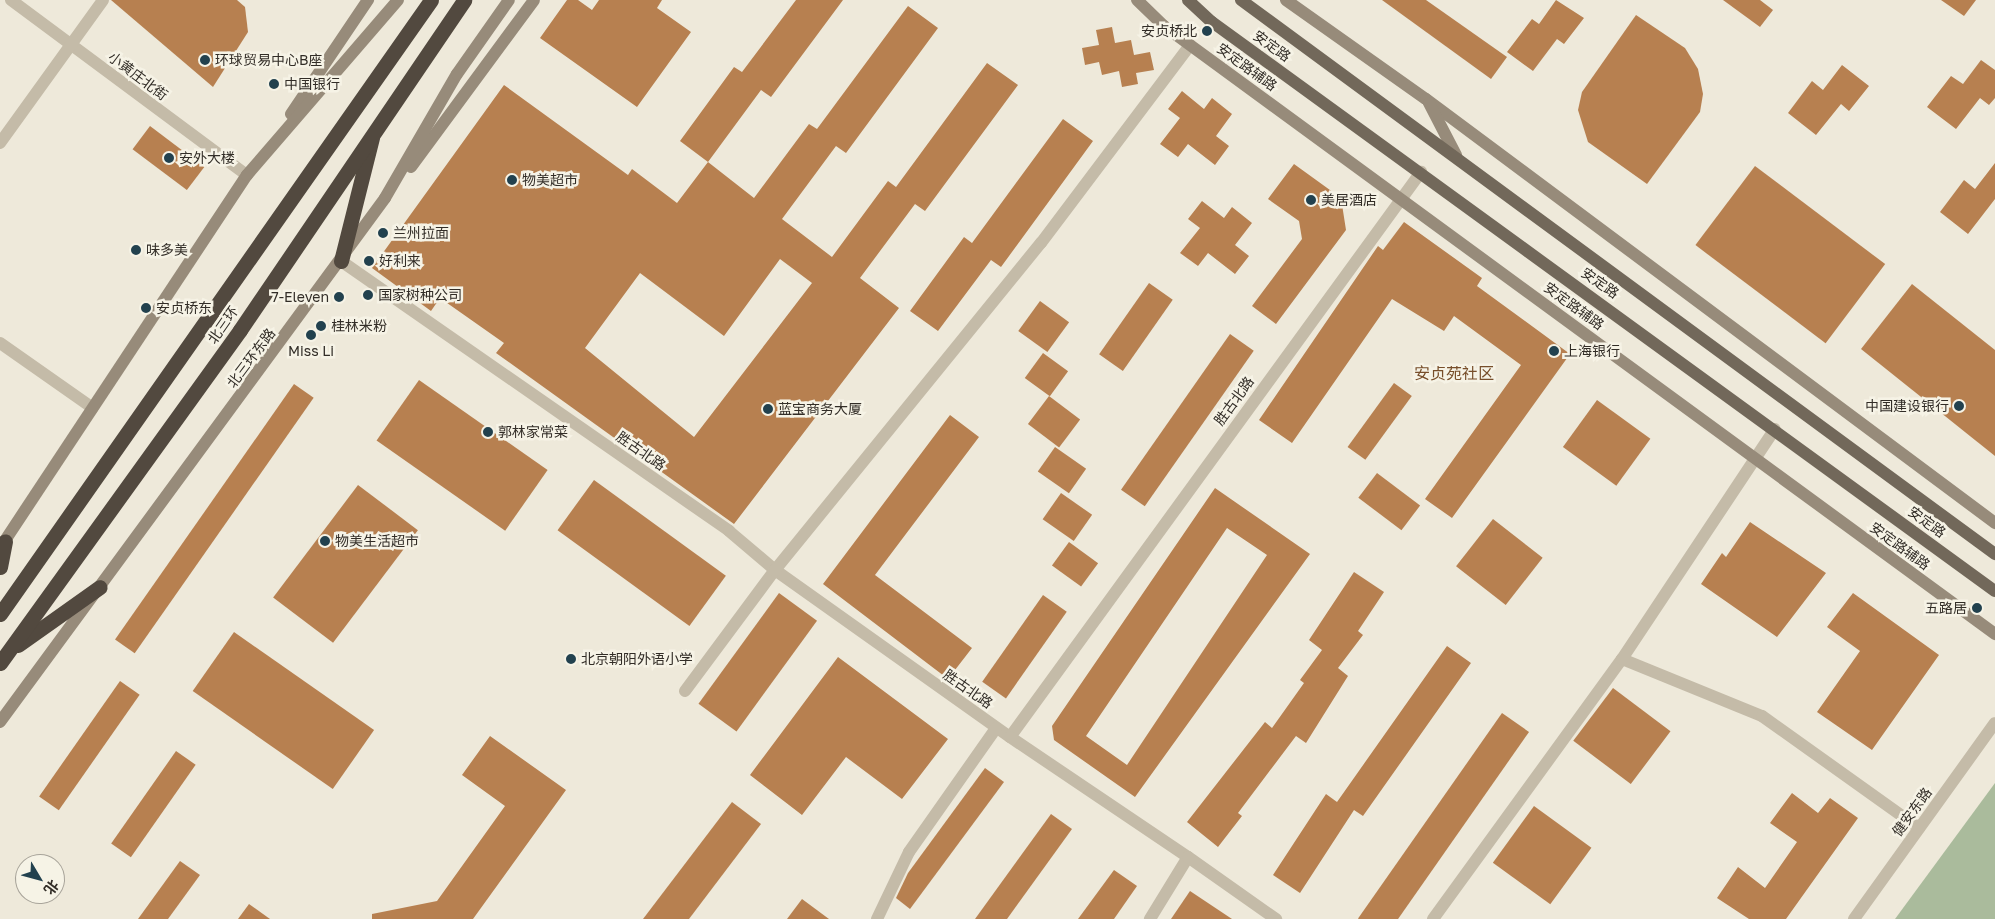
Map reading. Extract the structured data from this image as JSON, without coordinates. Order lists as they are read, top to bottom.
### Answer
{
  "streets": {
    "highway": ["北三环"],
    "main road": ["安定路"],
    "street": [
      "安定路辅路",
      "小黄庄北街",
      "北三环东路",
      "胜古北路",
      "健安东路"
    ]
  },
  "crossings": [
    ["安定路", "胜古北路"],
    ["安定路辅路", "胜古北路"],
    ["北三环东路", "胜古北路"]
  ],
  "districts": ["安贞苑社区"],
  "places": [
    "安贞桥北",
    "环球贸易中心B座",
    "中国银行",
    "安外大楼",
    "物美超市",
    "美居酒店",
    "兰州拉面",
    "味多美",
    "好利来",
    "国家树种公司",
    "7-Eleven",
    "安贞桥东",
    "桂林米粉",
    "Miss Li",
    "上海银行",
    "中国建设银行",
    "蓝宝商务大厦",
    "郭林家常菜",
    "物美生活超市",
    "五路居",
    "北京朝阳外语小学"
  ],
  "north": "bottom right"
}
